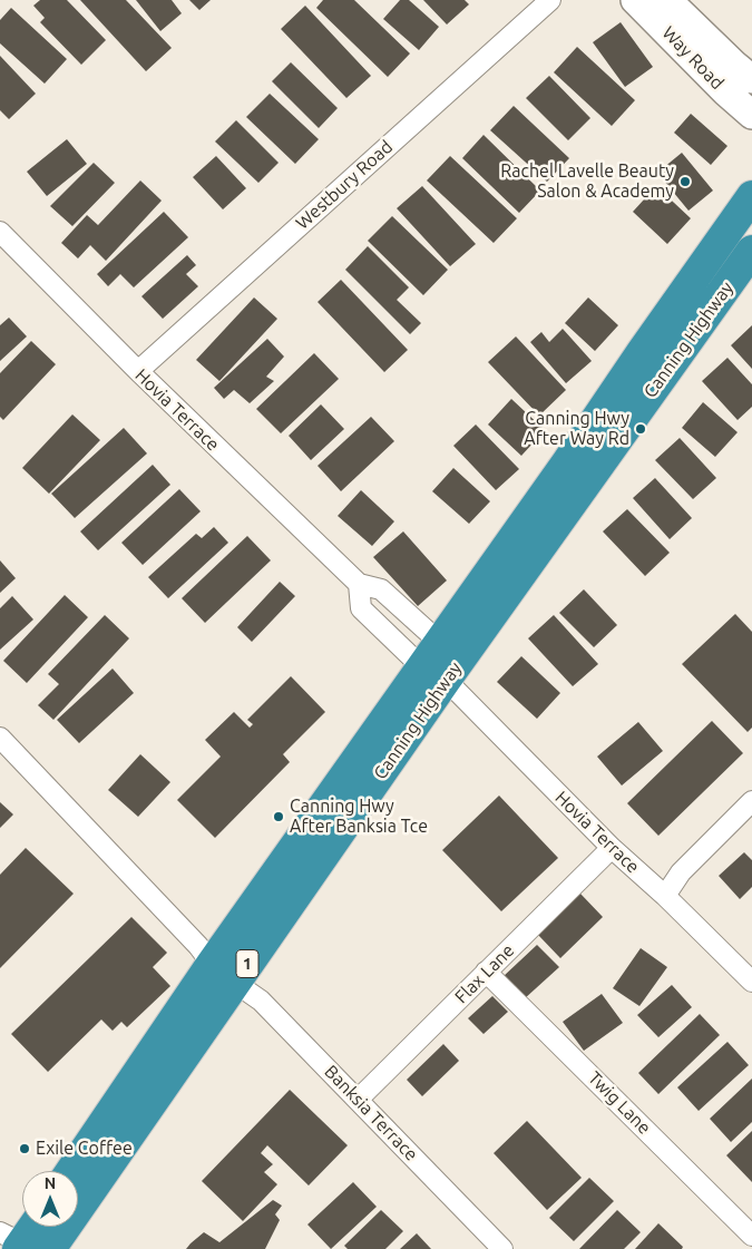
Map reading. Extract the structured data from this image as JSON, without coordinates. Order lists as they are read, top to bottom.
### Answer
{
  "streets": {
    "highway": ["Canning Highway", "1"],
    "main road": ["Way Road"],
    "street": [
      "Westbury Road",
      "Hovia Terrace",
      "Flax Lane",
      "Twig Lane",
      "Banksia Terrace"
    ]
  },
  "crossings": [
    ["Westbury Road", "Hovia Terrace"],
    ["Canning Highway", "Hovia Terrace"],
    ["Canning Highway", "Banksia Terrace"],
    ["Hovia Terrace", "Flax Lane"],
    ["Flax Lane", "Twig Lane"],
    ["Flax Lane", "Banksia Terrace"]
  ],
  "places": [
    "Rachel Lavelle Beauty Salon & Academy",
    "Canning Hwy After Way Rd",
    "Canning Hwy After Banksia Tce",
    "Exile Coffee"
  ],
  "north": "top"
}
